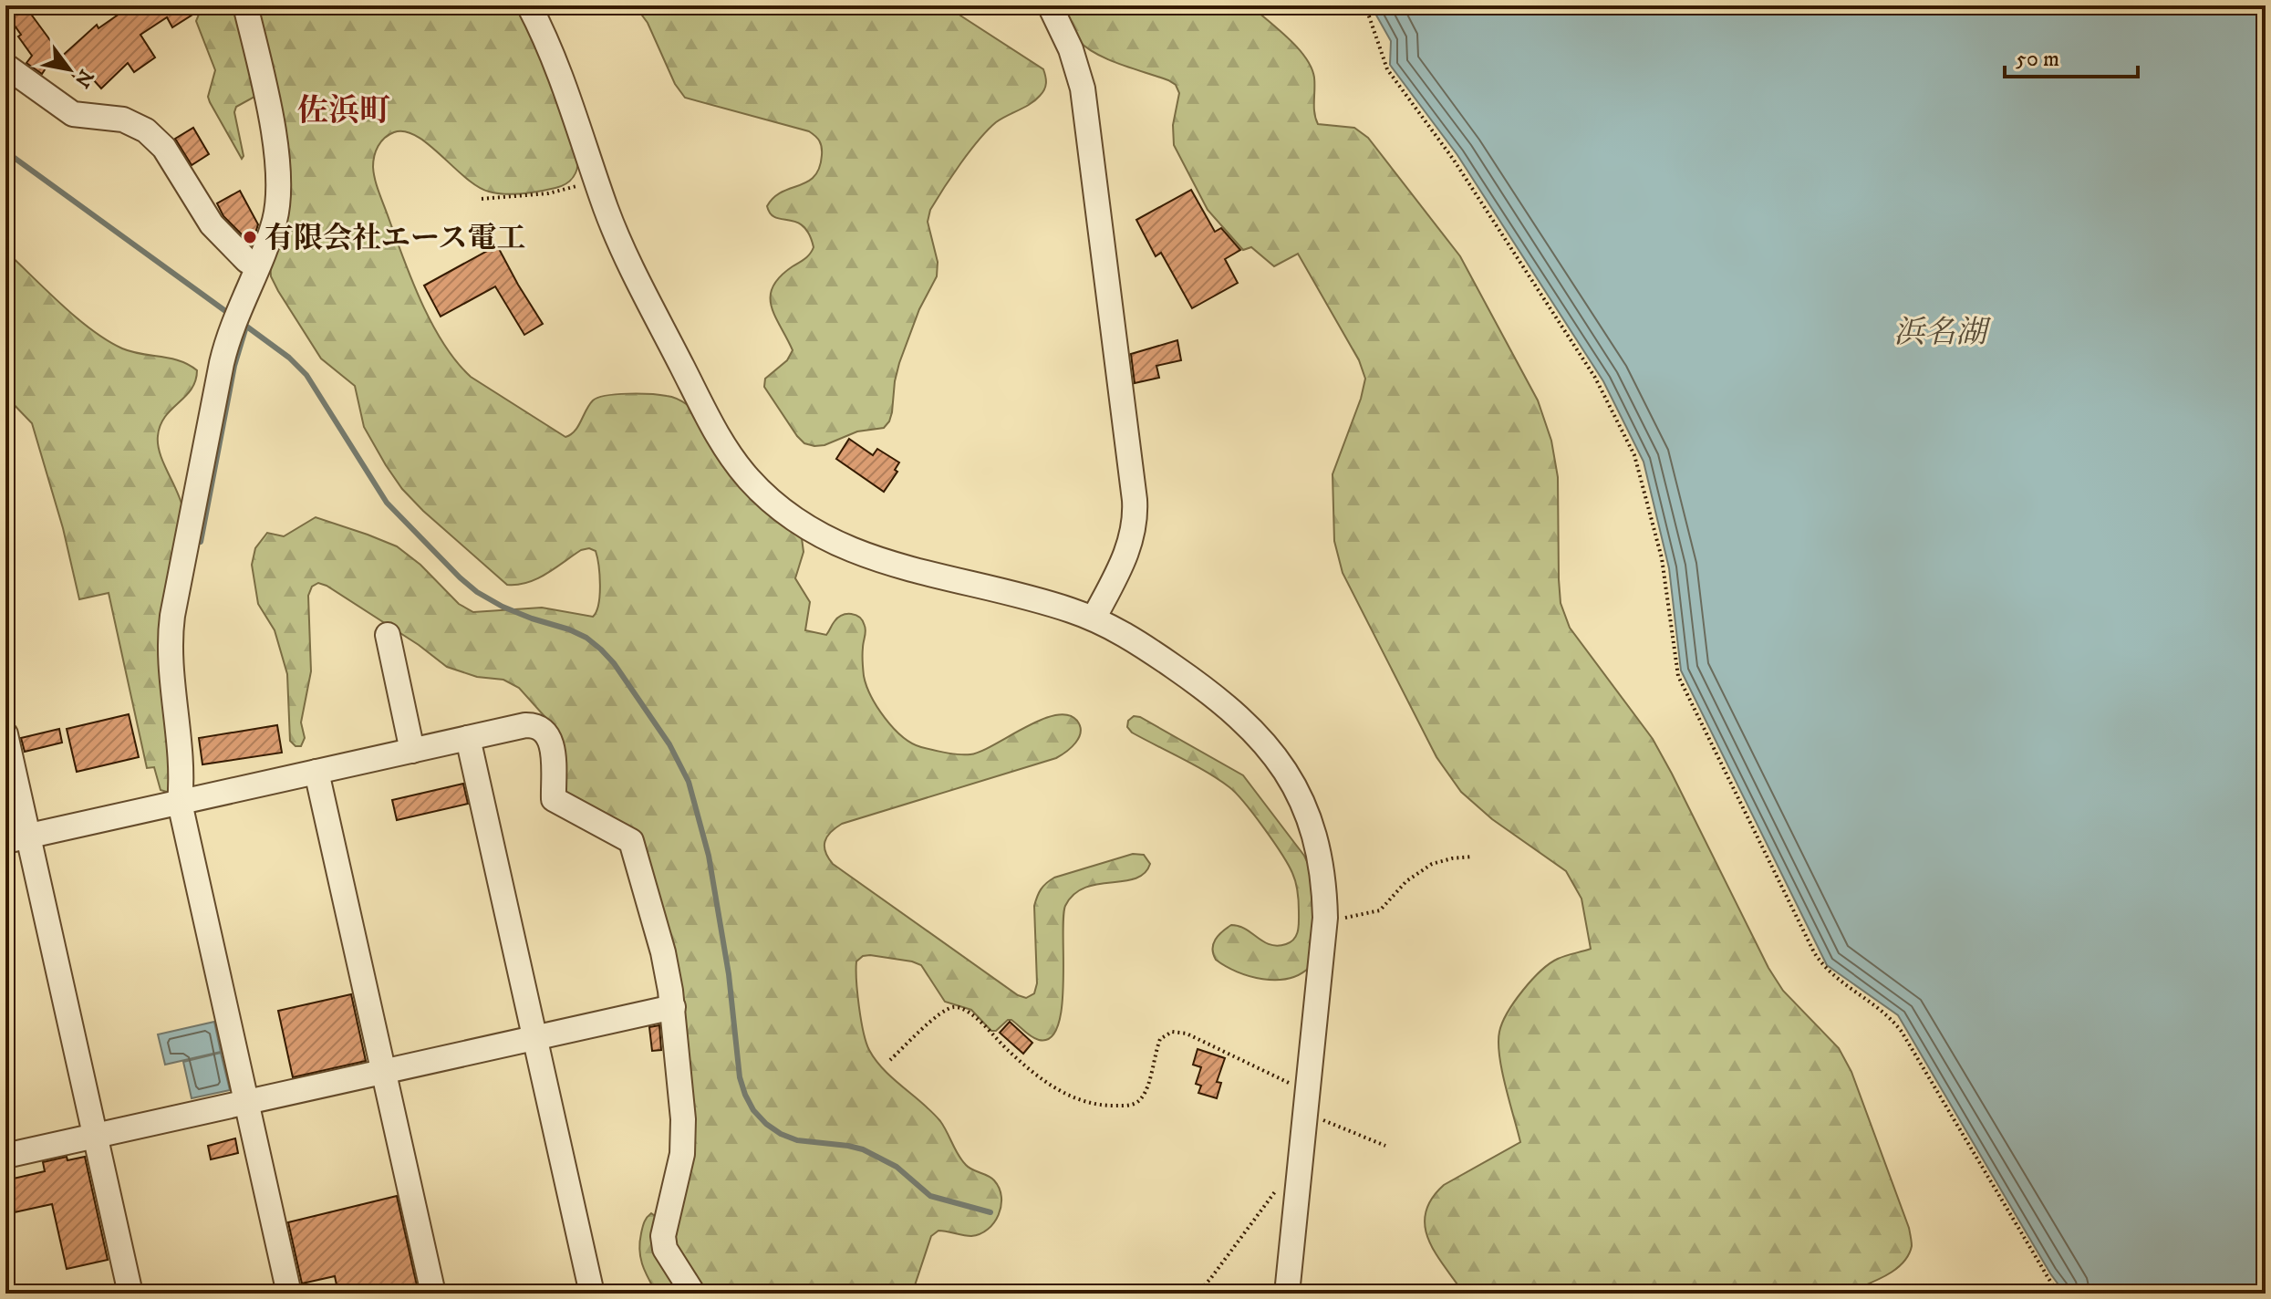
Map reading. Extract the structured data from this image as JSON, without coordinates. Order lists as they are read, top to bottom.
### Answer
{
  "districts": ["佐浜町"],
  "water": ["浜名湖"],
  "places": ["有限会社エース電工"],
  "scale_bar": "50 m",
  "north": "bottom right"
}
